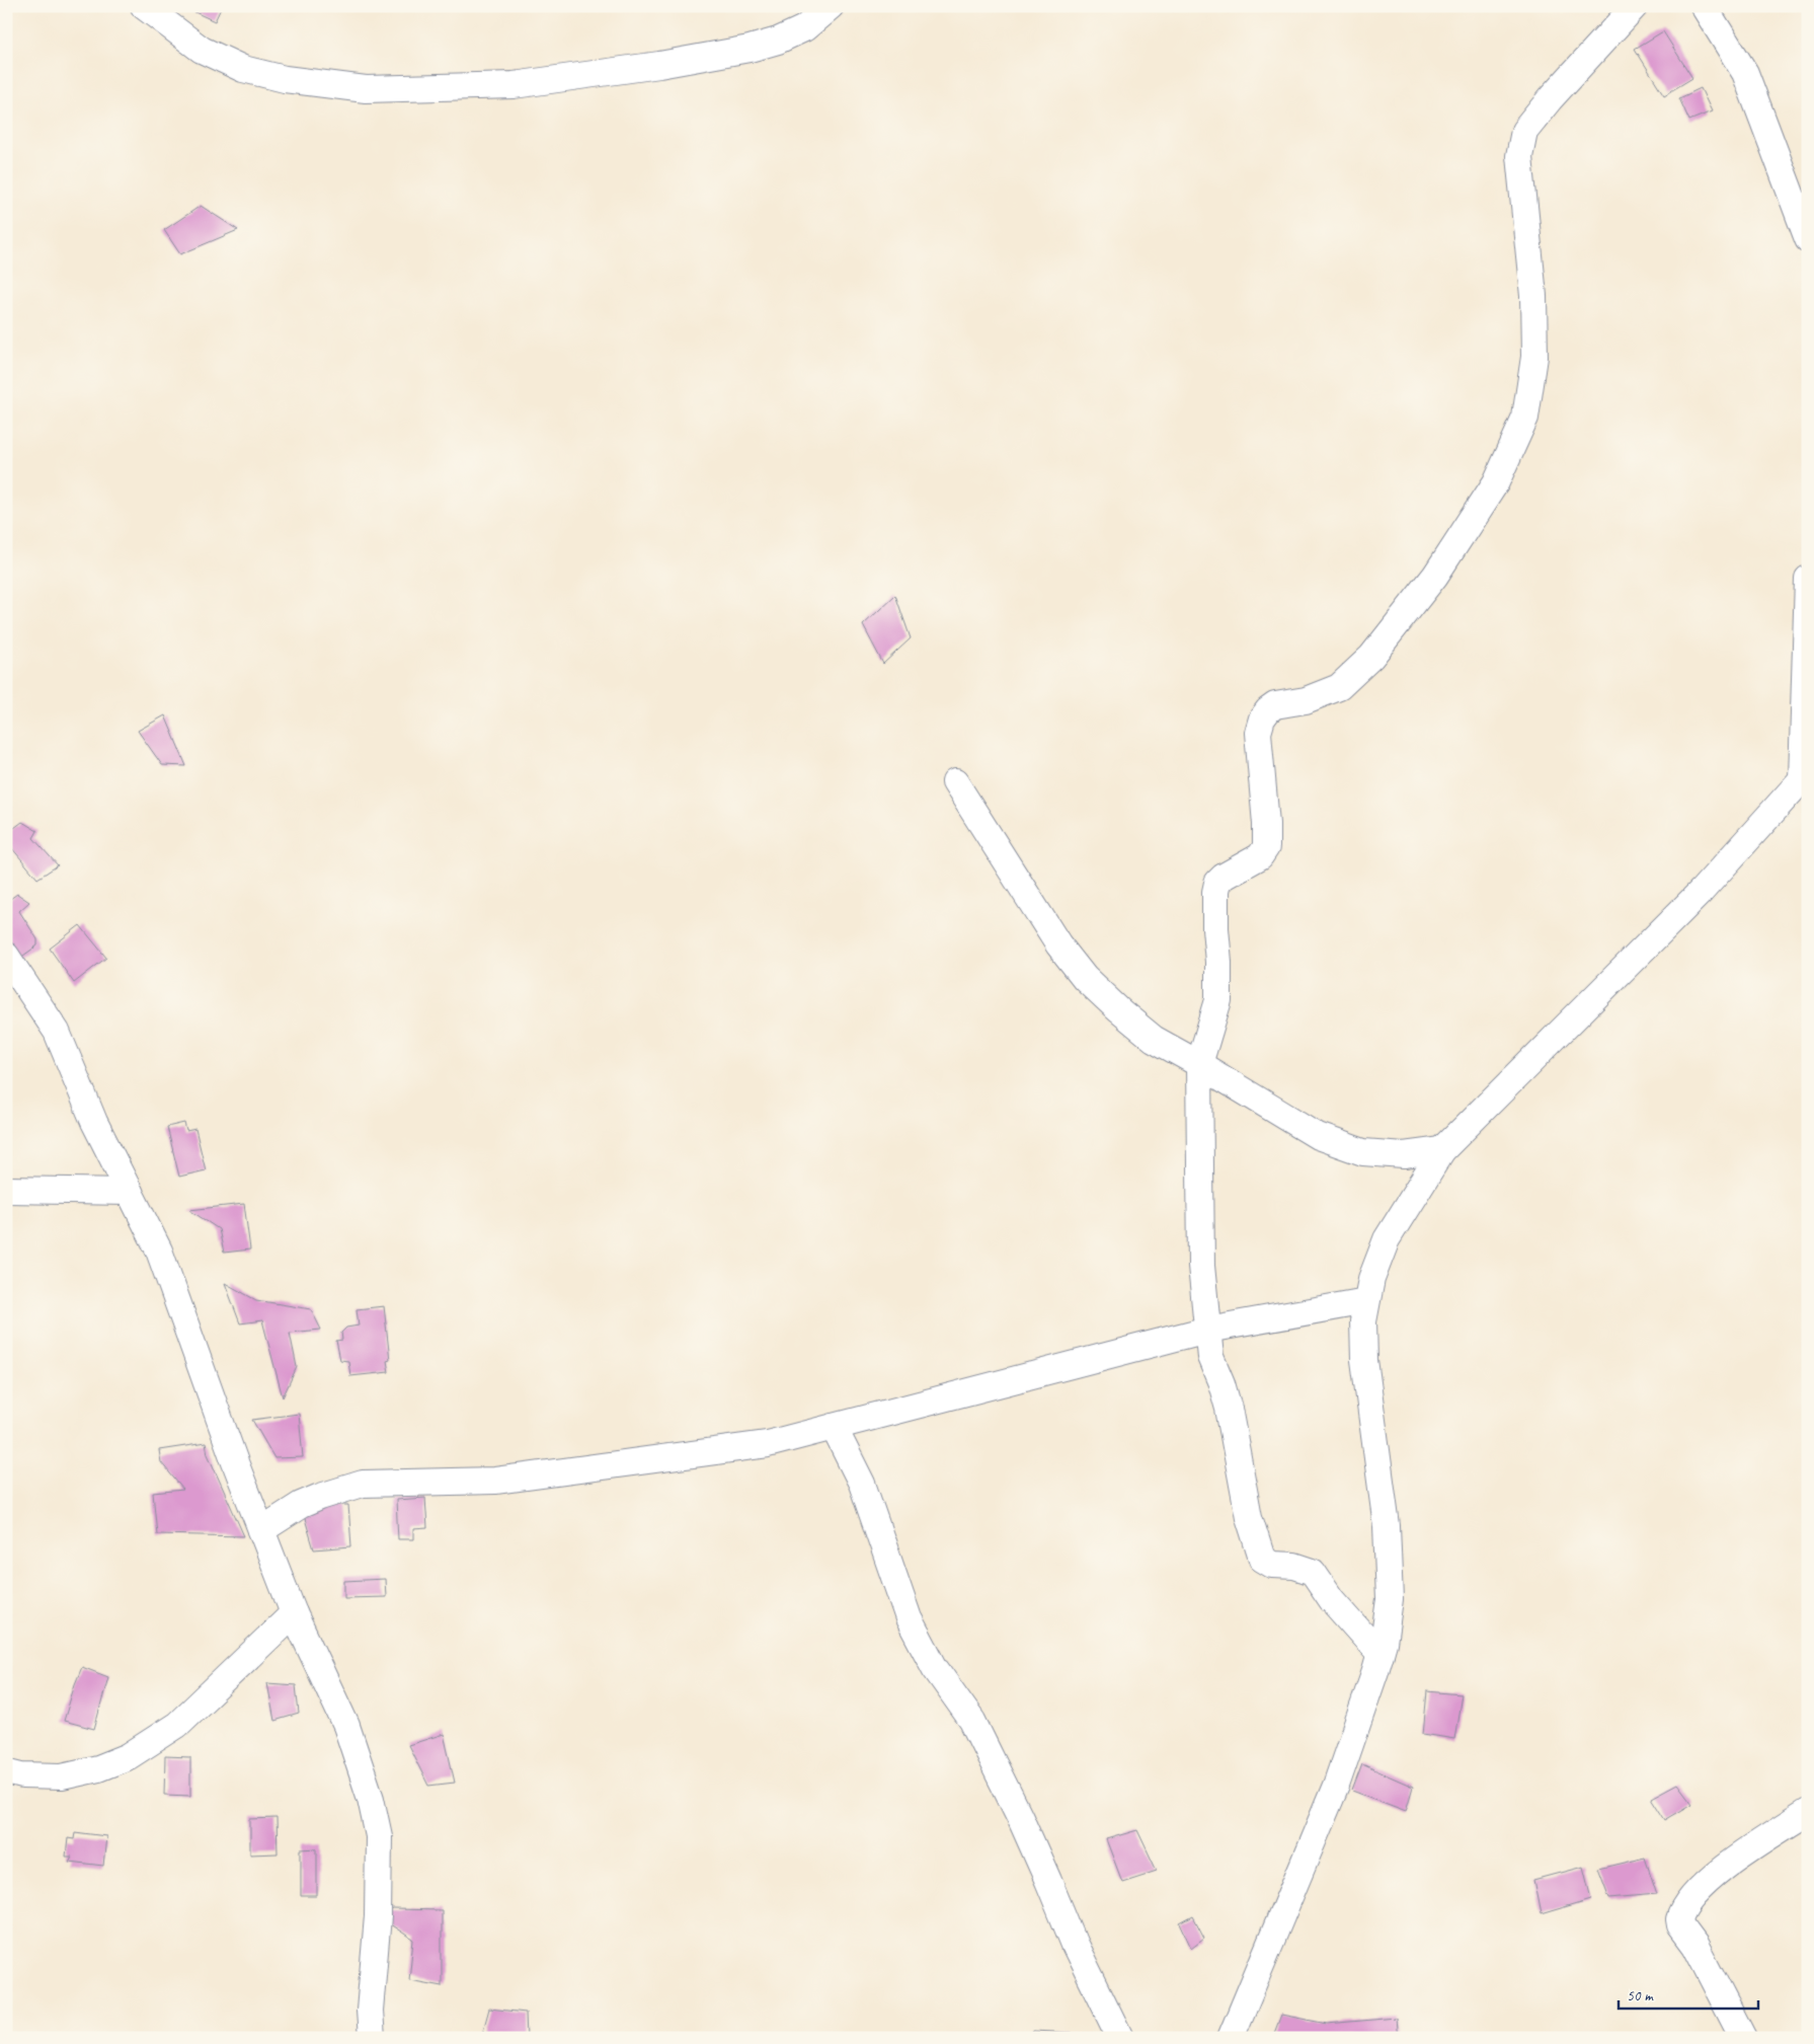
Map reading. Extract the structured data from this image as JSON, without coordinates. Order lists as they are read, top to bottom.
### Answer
{
  "scale_bar": "50 m"
}
